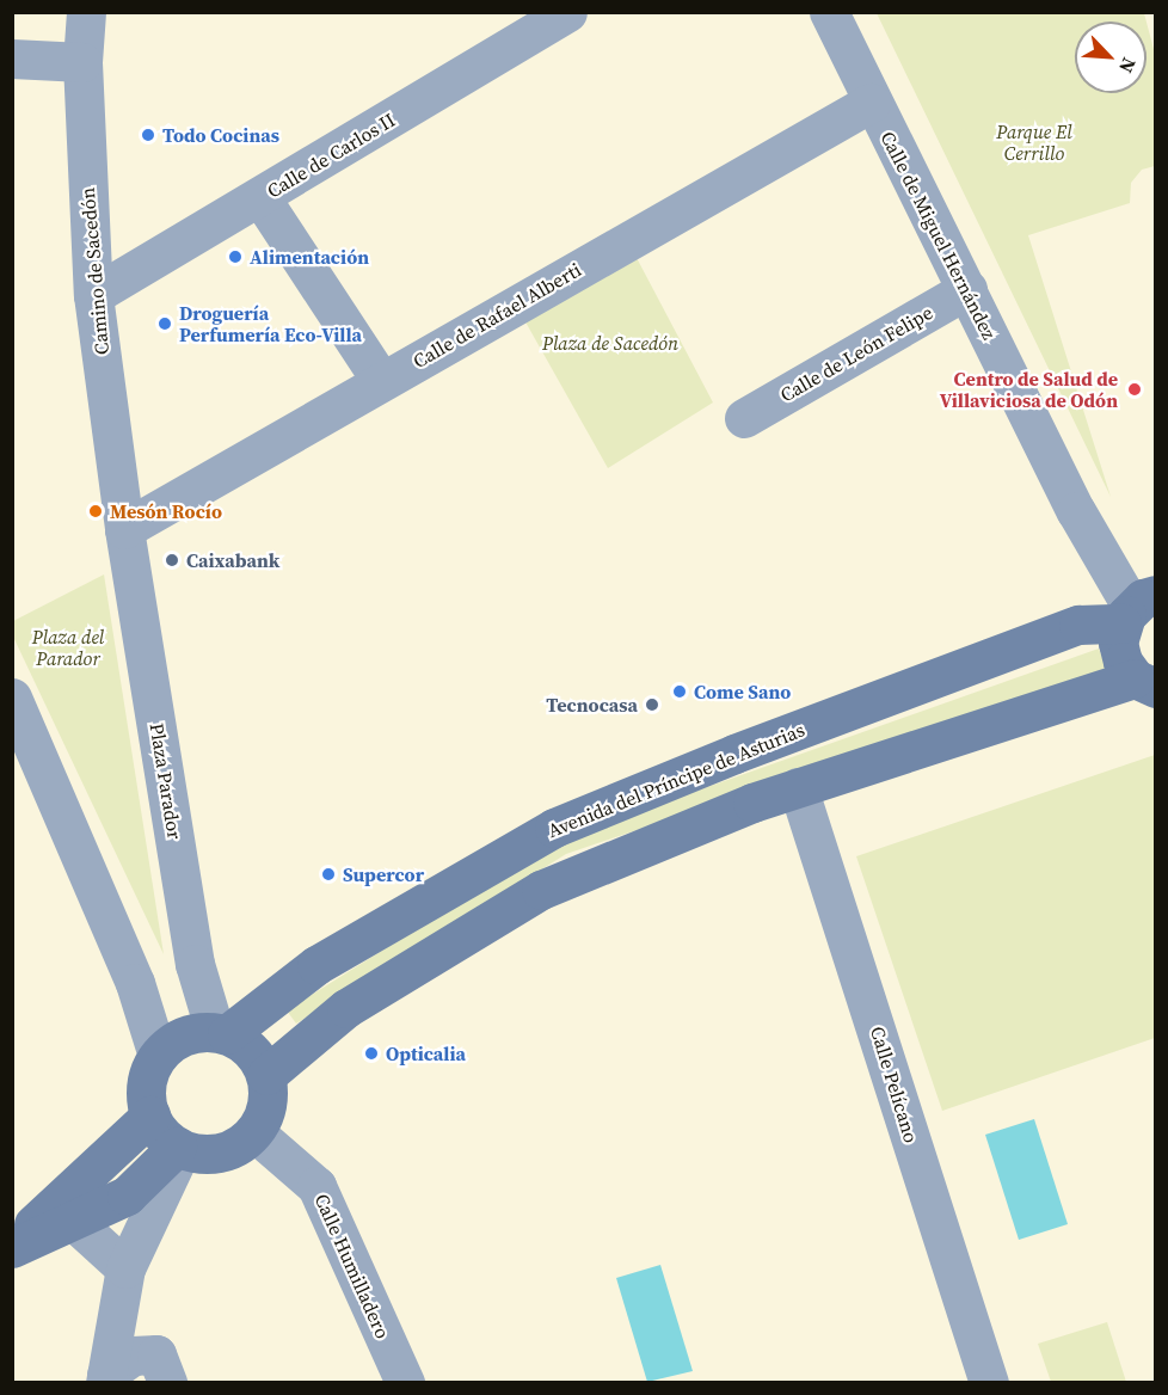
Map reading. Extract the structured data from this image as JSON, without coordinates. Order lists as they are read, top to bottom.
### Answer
{
  "streets": {
    "street": [
      "Calle de Carlos II",
      "Calle de Miguel Hernández",
      "Camino de Sacedón",
      "Calle de Rafael Alberti",
      "Calle de León Felipe",
      "Avenida del Príncipe de Asturias",
      "Plaza Parador",
      "Calle Pelícano",
      "Calle Humilladero"
    ]
  },
  "crossings": [
    ["Calle de Carlos II", "Camino de Sacedón"],
    ["Calle de Miguel Hernández", "Calle de Rafael Alberti"],
    ["Calle de Miguel Hernández", "Calle de León Felipe"],
    ["Calle de Miguel Hernández", "Avenida del Príncipe de Asturias"],
    ["Camino de Sacedón", "Calle de Rafael Alberti"],
    ["Camino de Sacedón", "Plaza Parador"],
    ["Calle de Rafael Alberti", "Plaza Parador"],
    ["Avenida del Príncipe de Asturias", "Plaza Parador"],
    ["Avenida del Príncipe de Asturias", "Calle Humilladero"],
    ["Plaza Parador", "Calle Humilladero"]
  ],
  "parks": ["Parque El Cerrillo", "Plaza de Sacedón", "Plaza del Parador"],
  "places": [
    "Todo Cocinas",
    "Alimentación",
    "Droguería Perfumería Eco-Villa",
    "Centro de Salud de Villaviciosa de Odón",
    "Mesón Rocío",
    "Caixabank",
    "Come Sano",
    "Tecnocasa",
    "Supercor",
    "Opticalia"
  ],
  "north": "bottom right"
}
